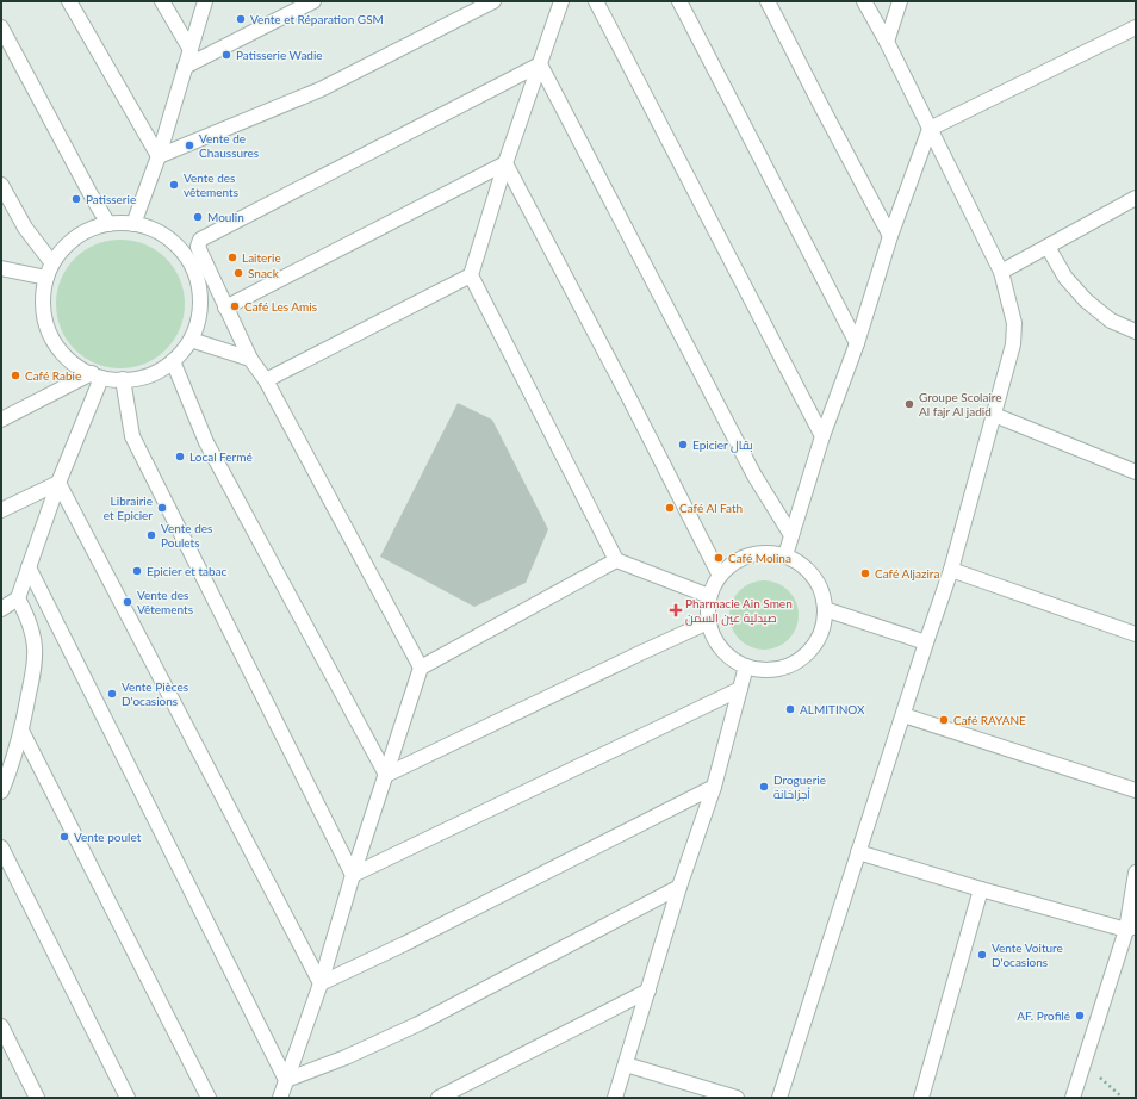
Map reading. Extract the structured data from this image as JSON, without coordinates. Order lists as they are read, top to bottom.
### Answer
{
  "places": {
    "other": [
      "Vente et Réparation GSM",
      "Patisserie Wadie",
      "Vente de Chaussures",
      "Vente des vêtements",
      "Patisserie",
      "Moulin",
      "Laiterie",
      "Snack",
      "Café Les Amis",
      "Café Rabie",
      "Groupe Scolaire Al fajr Al jadid",
      "Epicier بقال",
      "Local Fermé",
      "Librairie et Epicier",
      "Café Al Fath",
      "Vente des Poulets",
      "Café Molina",
      "Epicier et tabac",
      "Café Aljazira",
      "Vente des Vêtements",
      "Vente Pièces D'ocasions",
      "ALMITINOX",
      "Café RAYANE",
      "Droguerie أجزاخانة",
      "Vente poulet",
      "Vente Voiture D'ocasions",
      "AF. Profilé"
    ],
    "health": ["Pharmacie Ain Smen صيدلية عين السمن"]
  }
}
